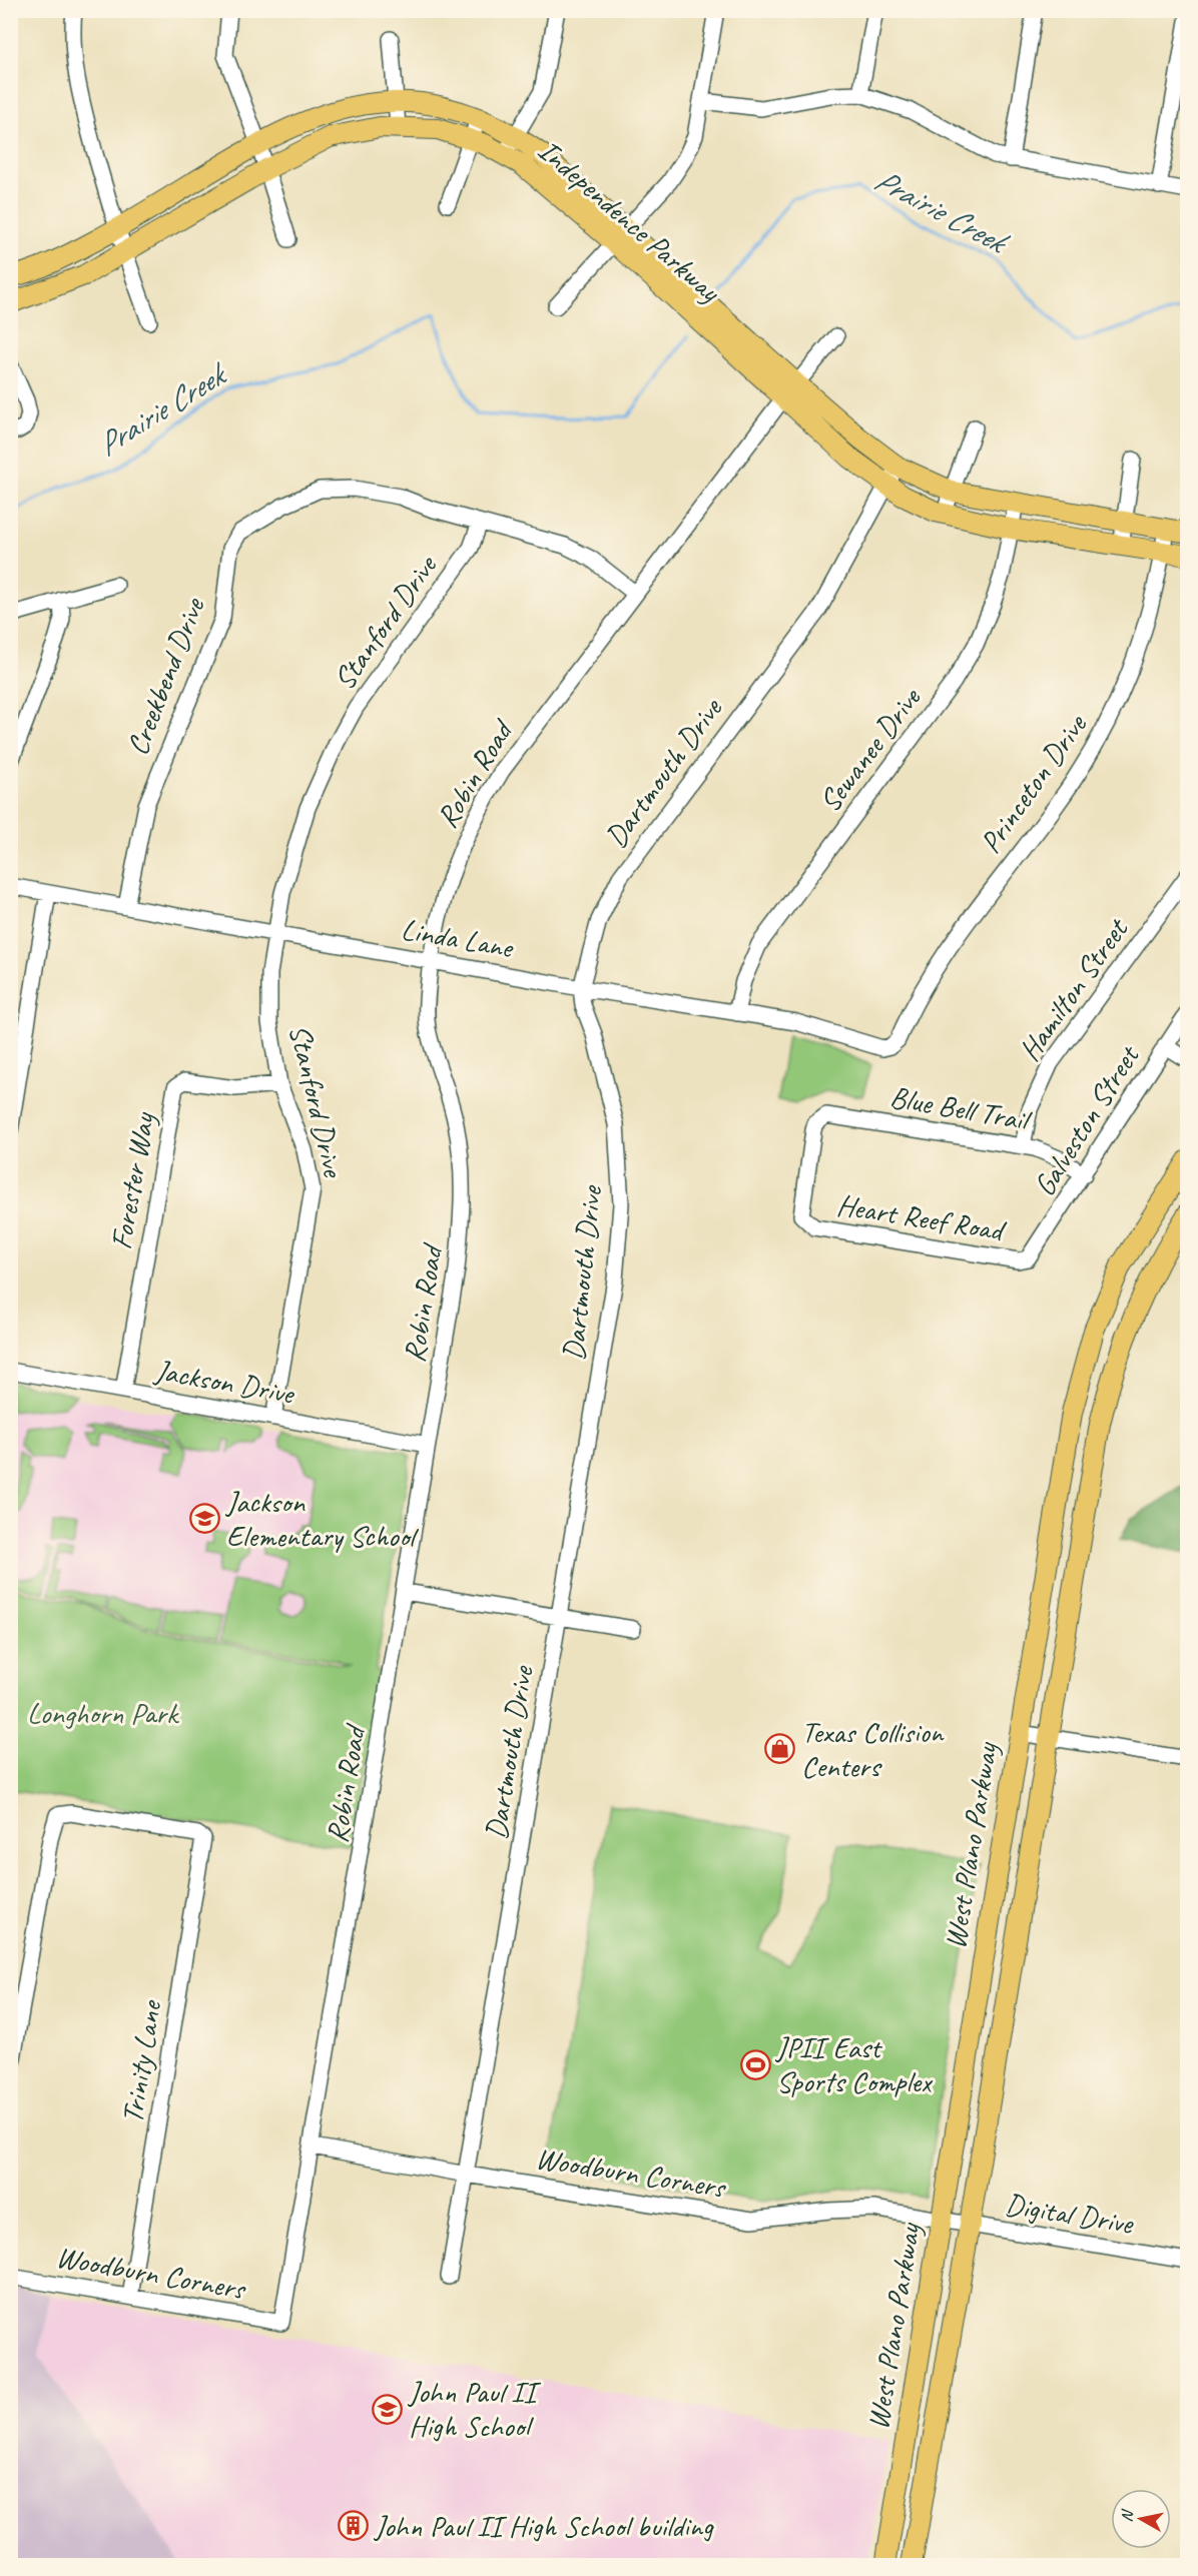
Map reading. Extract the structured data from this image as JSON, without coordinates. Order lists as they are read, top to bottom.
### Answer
{
  "streets": {
    "main road": ["Independence Parkway", "West Plano Parkway"],
    "street": [
      "Stanford Drive",
      "Creekbend Drive",
      "Sewanee Drive",
      "Dartmouth Drive",
      "Robin Road",
      "Princeton Drive",
      "Linda Lane",
      "Hamilton Street",
      "Blue Bell Trail",
      "Galveston Street",
      "Forester Way",
      "Heart Reef Road",
      "Jackson Drive",
      "Trinity Lane",
      "Woodburn Corners",
      "Digital Drive"
    ]
  },
  "crossings": [
    ["Independence Parkway", "Sewanee Drive"],
    ["Independence Parkway", "Dartmouth Drive"],
    ["Independence Parkway", "Robin Road"],
    ["Independence Parkway", "Princeton Drive"],
    ["Stanford Drive", "Creekbend Drive"],
    ["Stanford Drive", "Linda Lane"],
    ["Stanford Drive", "Forester Way"],
    ["Stanford Drive", "Jackson Drive"],
    ["Creekbend Drive", "Robin Road"],
    ["Creekbend Drive", "Linda Lane"],
    ["Sewanee Drive", "Linda Lane"],
    ["Dartmouth Drive", "Linda Lane"],
    ["Dartmouth Drive", "Woodburn Corners"],
    ["Robin Road", "Linda Lane"],
    ["Robin Road", "Jackson Drive"],
    ["Robin Road", "Woodburn Corners"],
    ["Princeton Drive", "Linda Lane"],
    ["Hamilton Street", "Blue Bell Trail"],
    ["Blue Bell Trail", "Galveston Street"],
    ["Blue Bell Trail", "Heart Reef Road"],
    ["Galveston Street", "Heart Reef Road"],
    ["Forester Way", "Jackson Drive"],
    ["West Plano Parkway", "Woodburn Corners"],
    ["West Plano Parkway", "Digital Drive"],
    ["Trinity Lane", "Woodburn Corners"],
    ["Woodburn Corners", "Digital Drive"]
  ],
  "water": ["Prairie Creek"],
  "parks": ["Longhorn Park"],
  "places": {
    "school or university": ["Jackson Elementary School", "John Paul II High School"],
    "shop": ["Texas Collision Centers"],
    "sports": ["JPII East Sports Complex"],
    "building": ["John Paul II High School building"]
  },
  "north": "left"
}
